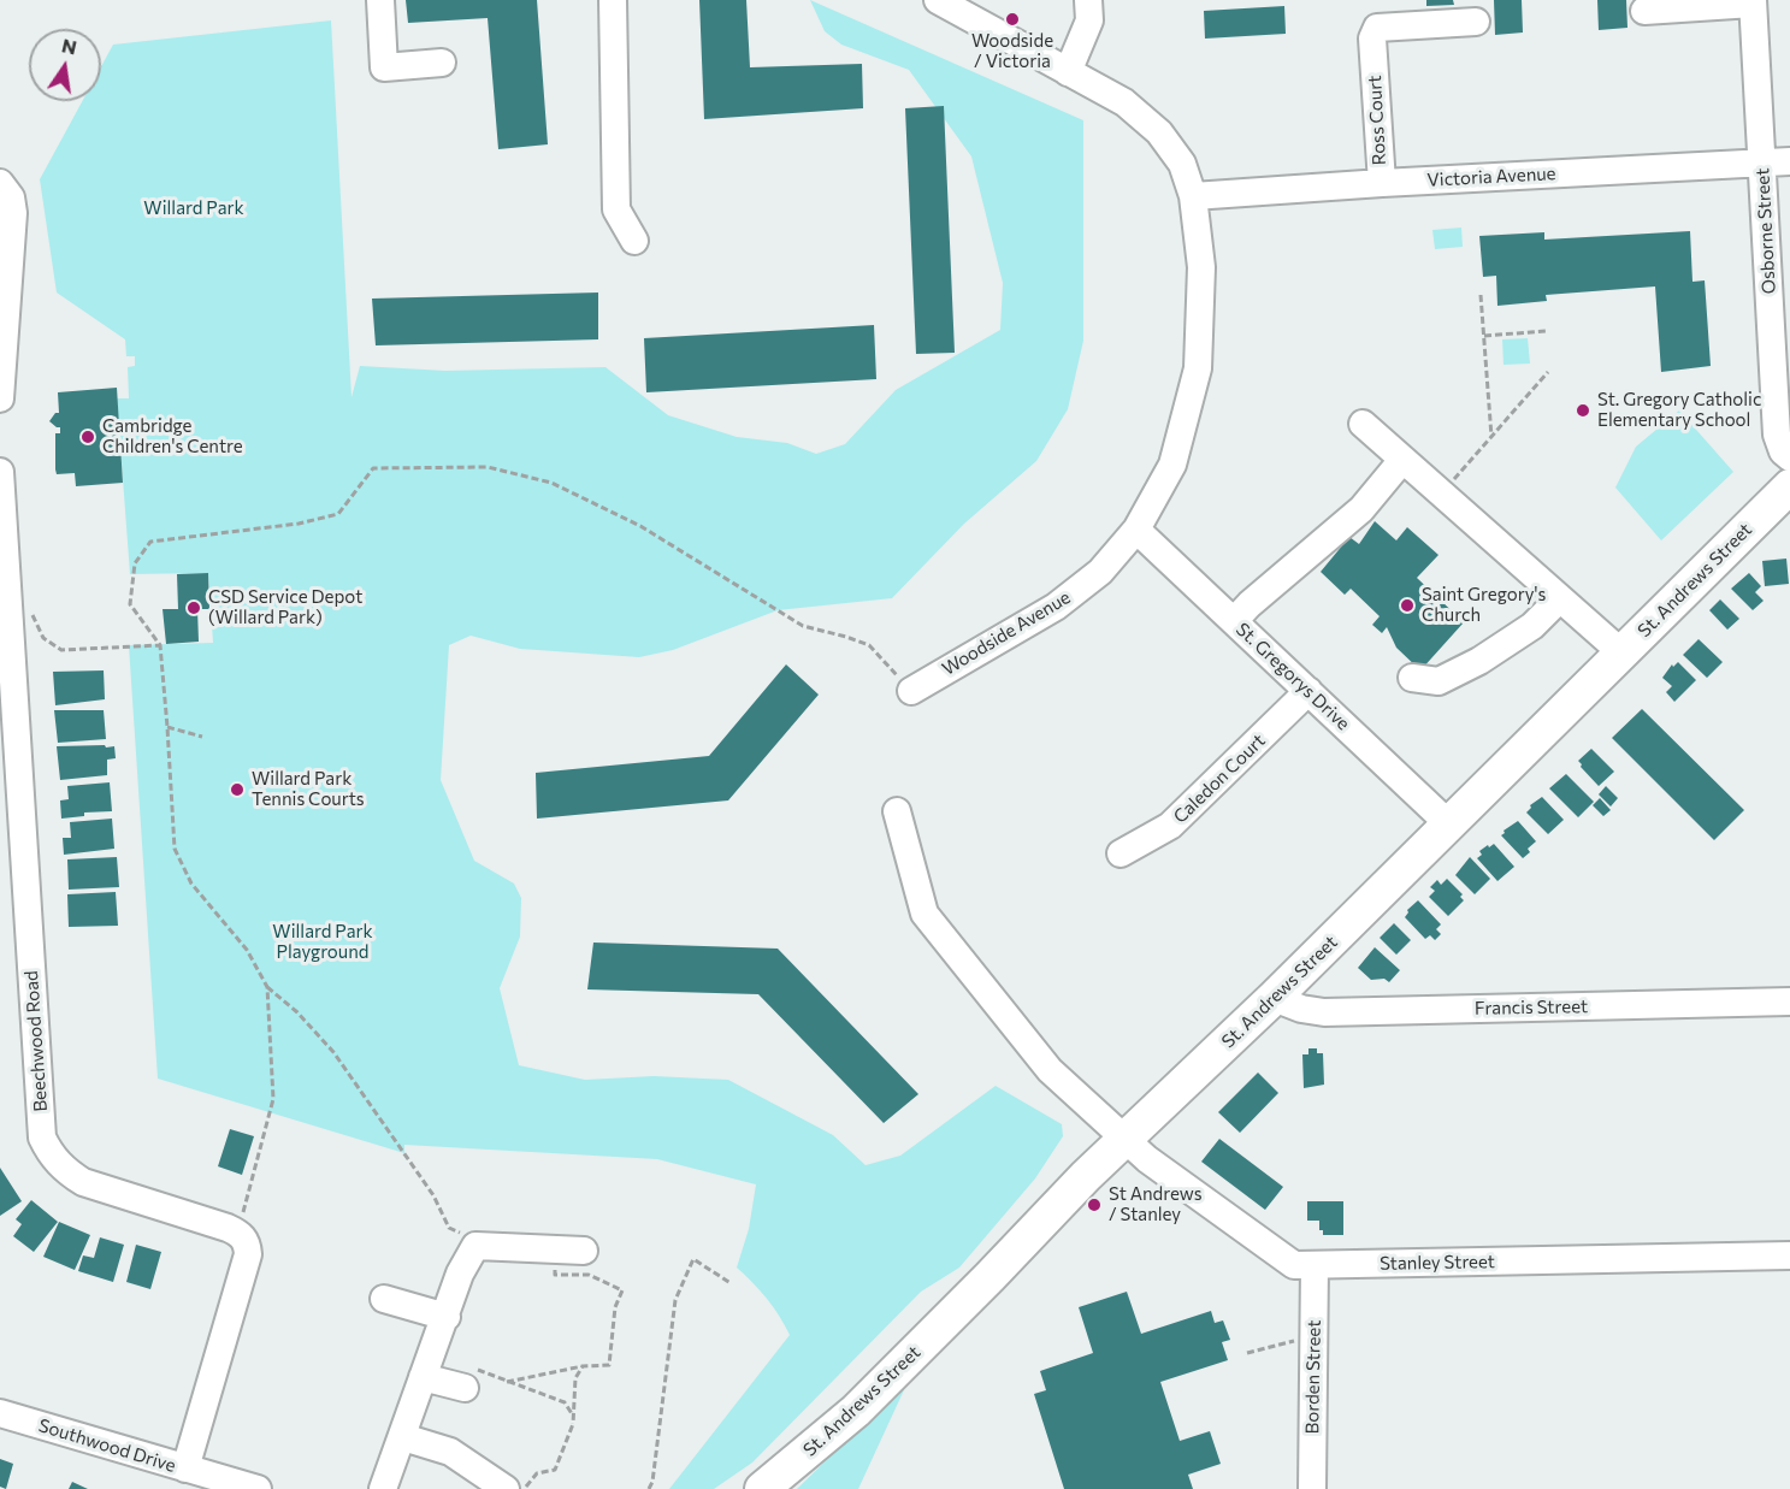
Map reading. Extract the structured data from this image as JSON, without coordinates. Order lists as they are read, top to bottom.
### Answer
{
  "streets": {
    "main road": ["St. Andrews Street"],
    "street": [
      "Ross Court",
      "Victoria Avenue",
      "Osborne Street",
      "Woodside Avenue",
      "St. Gregorys Drive",
      "Caledon Court",
      "Francis Street",
      "Beechwood Road",
      "Stanley Street",
      "Borden Street",
      "Southwood Drive"
    ]
  },
  "crossings": [
    ["Ross Court", "Victoria Avenue"],
    ["Victoria Avenue", "Osborne Street"],
    ["Victoria Avenue", "Woodside Avenue"],
    ["St. Andrews Street", "St. Gregorys Drive"],
    ["St. Andrews Street", "Francis Street"],
    ["St. Andrews Street", "Stanley Street"],
    ["Woodside Avenue", "St. Gregorys Drive"],
    ["St. Gregorys Drive", "Caledon Court"],
    ["Stanley Street", "Borden Street"]
  ],
  "parks": ["Willard Park", "Willard Park Playground"],
  "places": [
    "Woodside / Victoria",
    "St. Gregory Catholic Elementary School",
    "Cambridge Children's Centre",
    "Saint Gregory's Church",
    "CSD Service Depot (Willard Park)",
    "Willard Park Tennis Courts",
    "St Andrews / Stanley"
  ],
  "north": "top"
}
